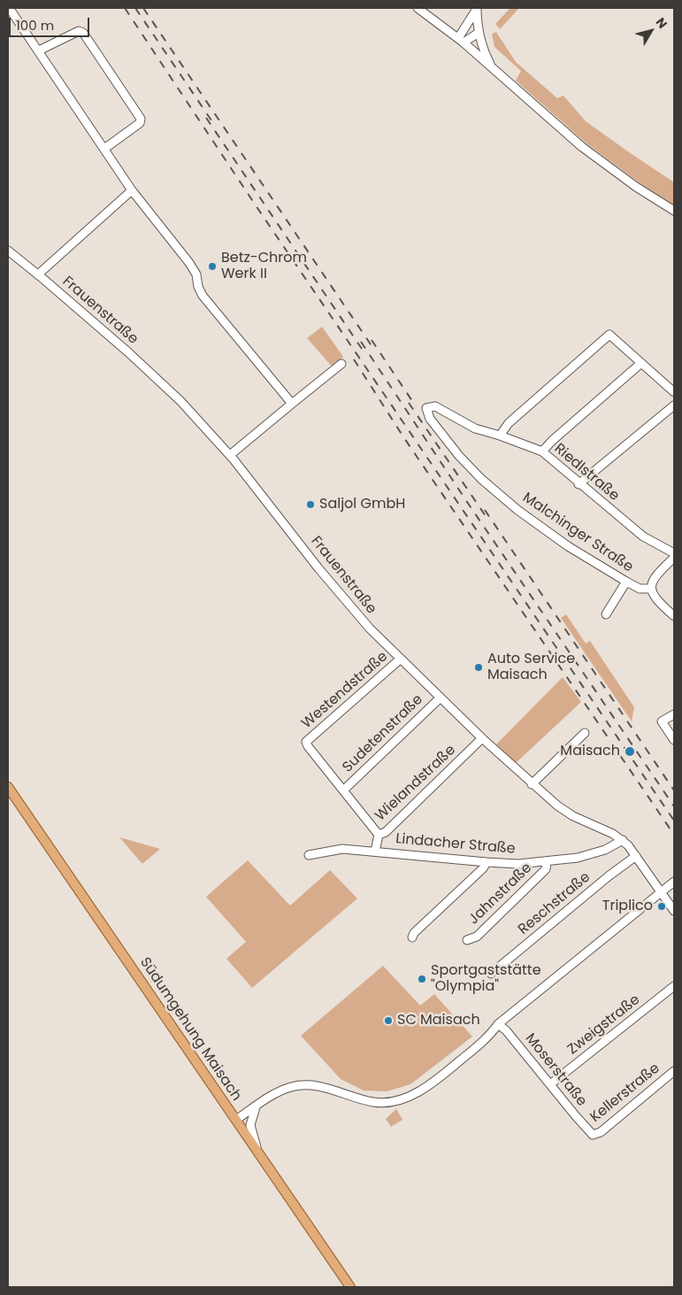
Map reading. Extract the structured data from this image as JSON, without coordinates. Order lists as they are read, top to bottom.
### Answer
{
  "streets": {
    "main road": ["Südumgehung Maisach"],
    "street": [
      "Frauenstraße",
      "Riedlstraße",
      "Malchinger Straße",
      "Westendstraße",
      "Sudetenstraße",
      "Wielandstraße",
      "Lindacher Straße",
      "Jahnstraße",
      "Reschstraße",
      "Zweigstraße",
      "Moserstraße",
      "Kellerstraße"
    ]
  },
  "crossings": [
    ["Frauenstraße", "Westendstraße"],
    ["Frauenstraße", "Sudetenstraße"],
    ["Frauenstraße", "Wielandstraße"],
    ["Frauenstraße", "Lindacher Straße"],
    ["Frauenstraße", "Reschstraße"],
    ["Riedlstraße", "Malchinger Straße"],
    ["Westendstraße", "Sudetenstraße"],
    ["Wielandstraße", "Lindacher Straße"],
    ["Lindacher Straße", "Jahnstraße"],
    ["Zweigstraße", "Moserstraße"],
    ["Moserstraße", "Kellerstraße"]
  ],
  "places": [
    "Betz-Chrom Werk II",
    "Saljol GmbH",
    "Auto Service Maisach",
    "Maisach",
    "Triplico",
    "Sportgaststätte \"Olympia\"",
    "SC Maisach"
  ],
  "scale_bar": "100 m",
  "north": "top right"
}
